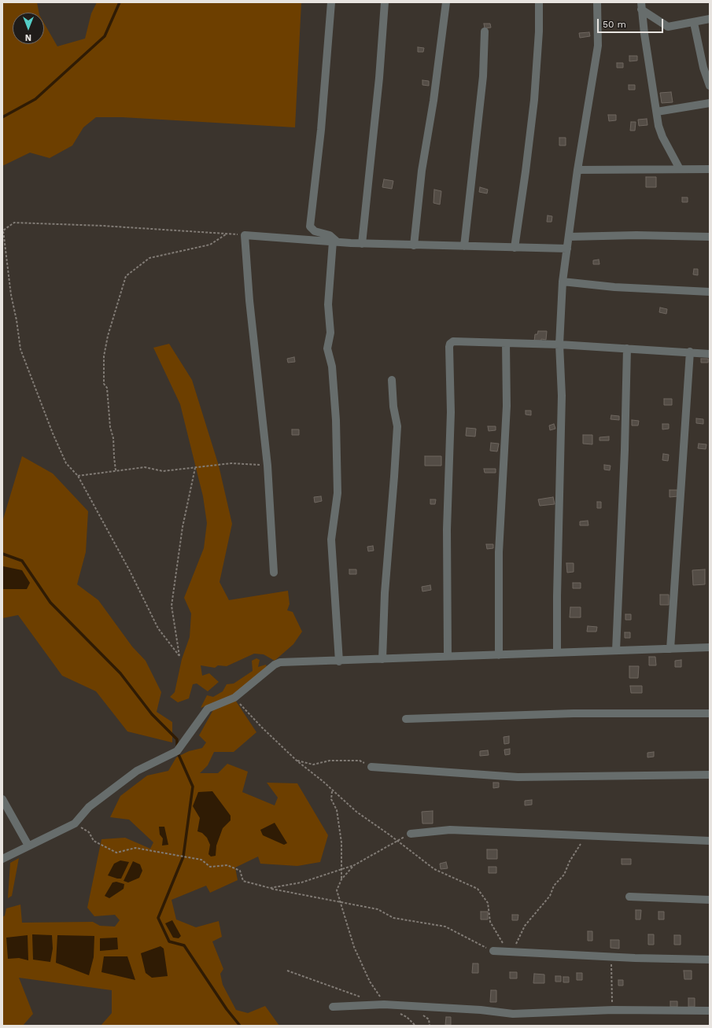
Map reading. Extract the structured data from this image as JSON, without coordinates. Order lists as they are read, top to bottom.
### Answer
{
  "scale_bar": "50 m",
  "north": "bottom"
}
